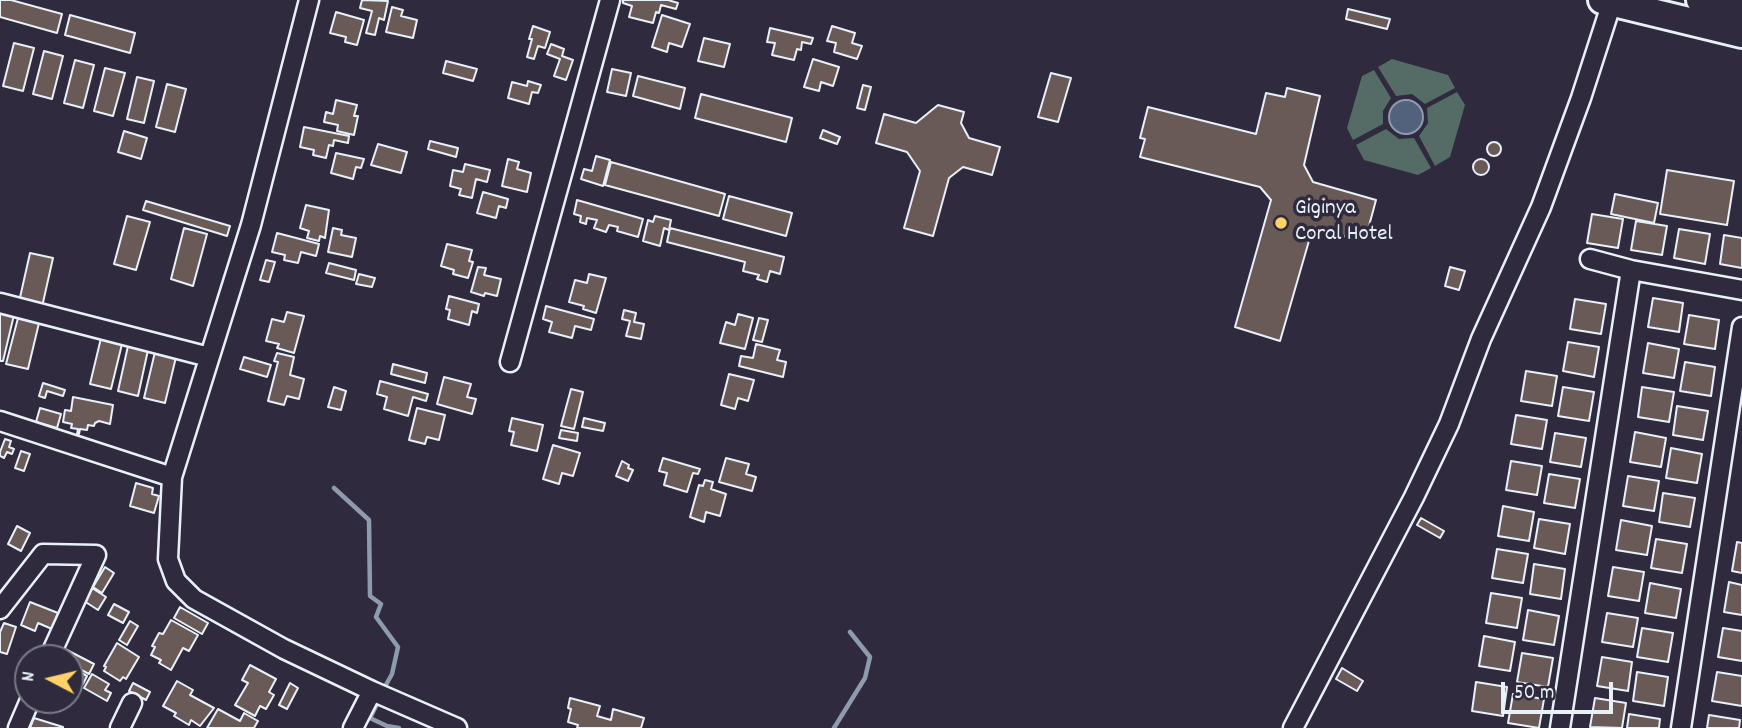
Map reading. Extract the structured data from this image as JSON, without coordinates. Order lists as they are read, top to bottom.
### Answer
{
  "places": ["Giginya Coral Hotel"],
  "scale_bar": "50 m",
  "north": "left"
}
